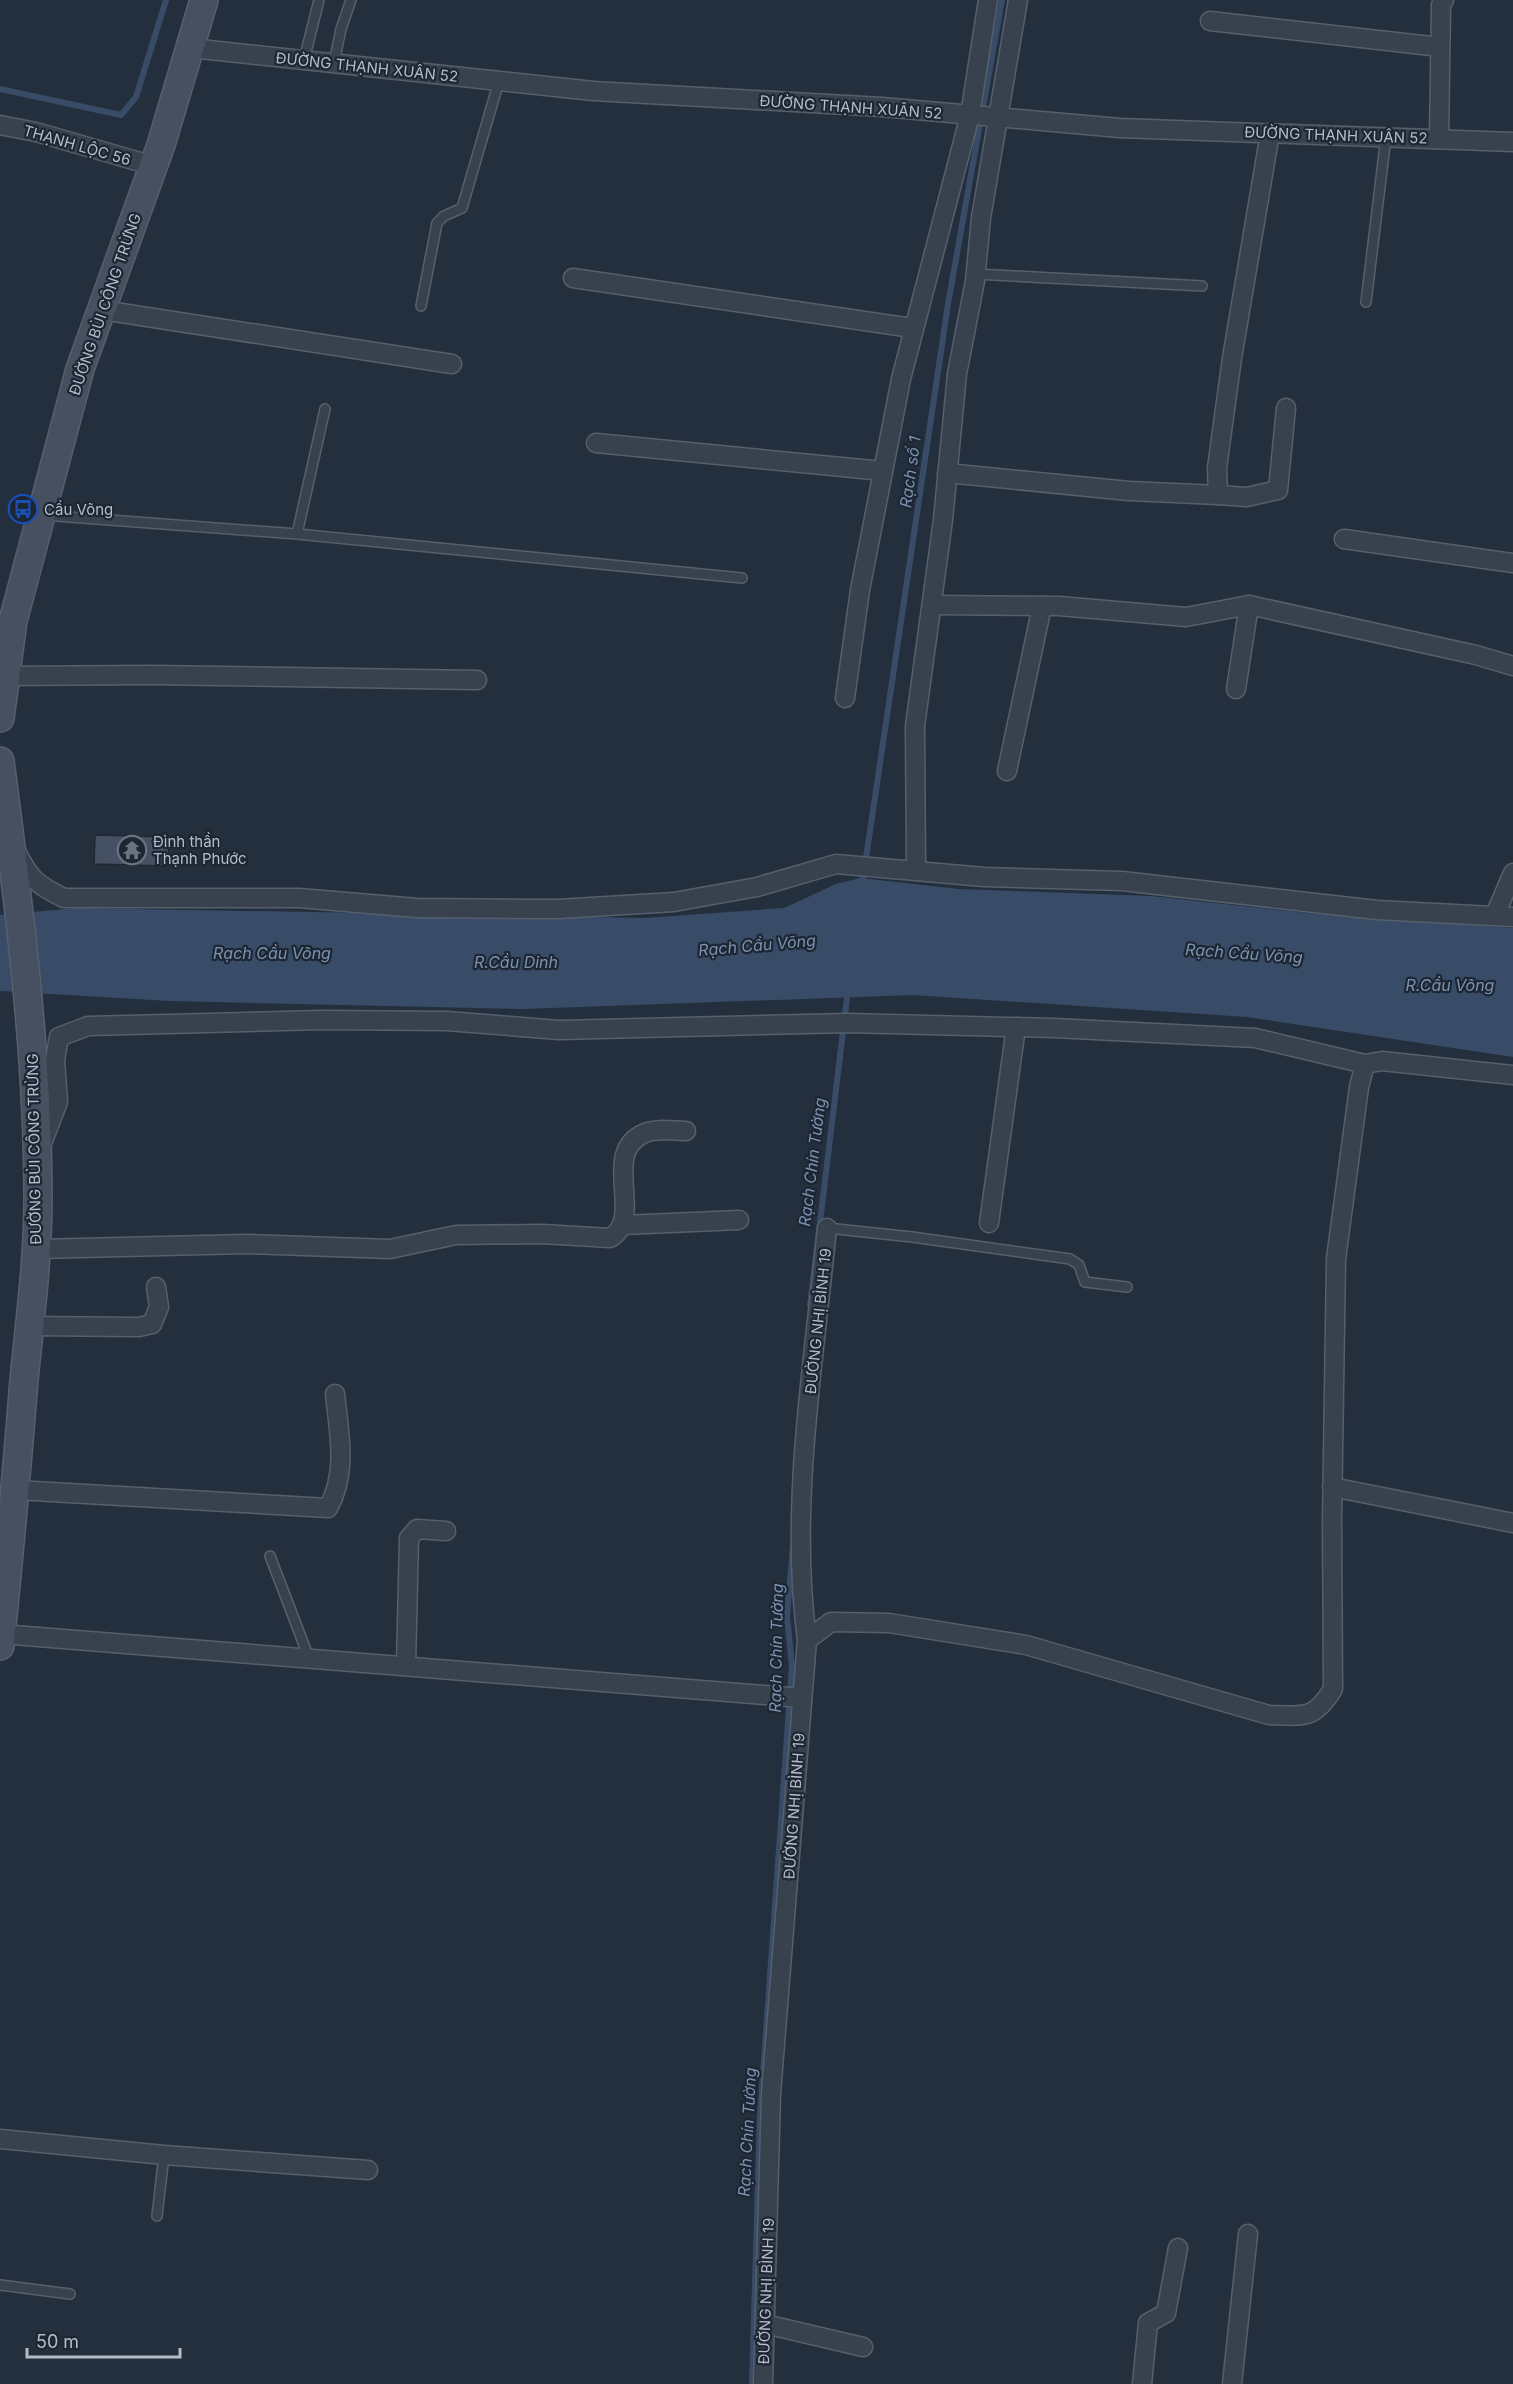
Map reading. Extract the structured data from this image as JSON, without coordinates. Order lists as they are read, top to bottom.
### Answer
{
  "streets": {
    "street": [
      "ĐƯỜNG THẠNH XUÂN 52",
      "THẠNH LỘC 56",
      "ĐƯỜNG BÙI CÔNG TRỪNG",
      "ĐƯỜNG NHỊ BÌNH 19"
    ]
  },
  "crossings": [
    ["ĐƯỜNG THẠNH XUÂN 52", "ĐƯỜNG BÙI CÔNG TRỪNG"],
    ["THẠNH LỘC 56", "ĐƯỜNG BÙI CÔNG TRỪNG"]
  ],
  "water": [
    "Rạch số 1",
    "Rạch Cầu Võng",
    "R.Cầu Dinh",
    "R.Cầu Võng",
    "Rạch Chín Tường"
  ],
  "places": {
    "bus stop": ["Cầu Võng"],
    "temple": ["Đình thần Thạnh Phước"]
  },
  "scale_bar": "50 m"
}
